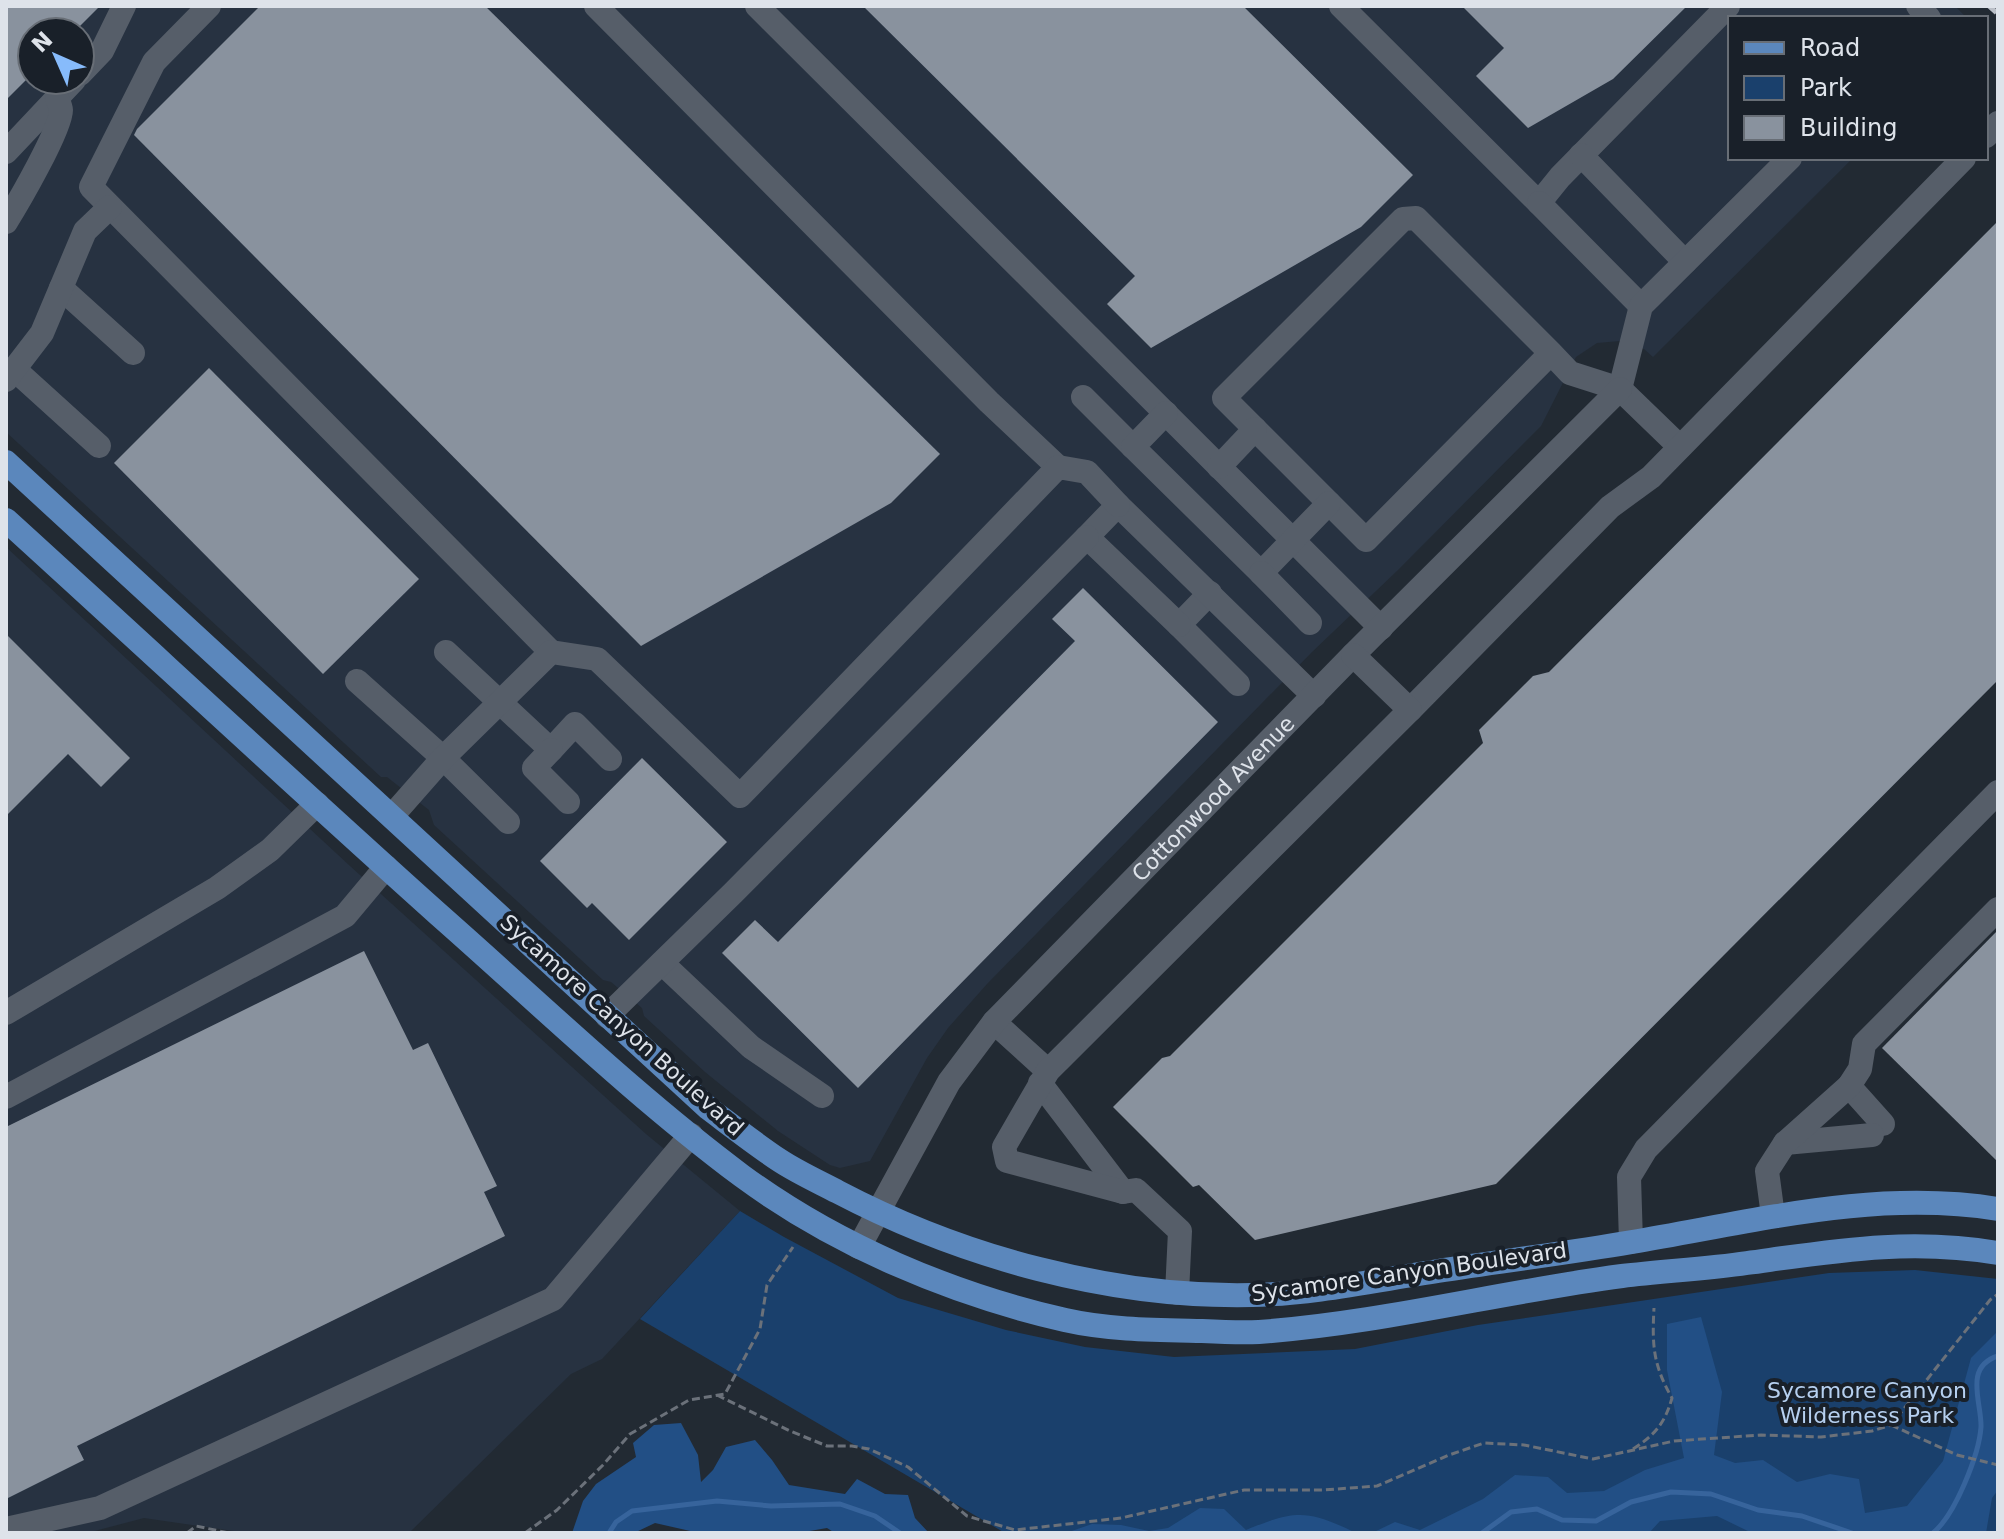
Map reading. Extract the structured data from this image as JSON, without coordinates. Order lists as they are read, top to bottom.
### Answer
{
  "streets": {
    "main road": ["Sycamore Canyon Boulevard"],
    "street": ["Cottonwood Avenue"]
  },
  "crossings": [
    ["Cottonwood Avenue", "Sycamore Canyon Boulevard"]
  ],
  "parks": ["Sycamore Canyon Wilderness Park"],
  "legend": ["Road", "Park", "Building"],
  "north": "top left"
}
